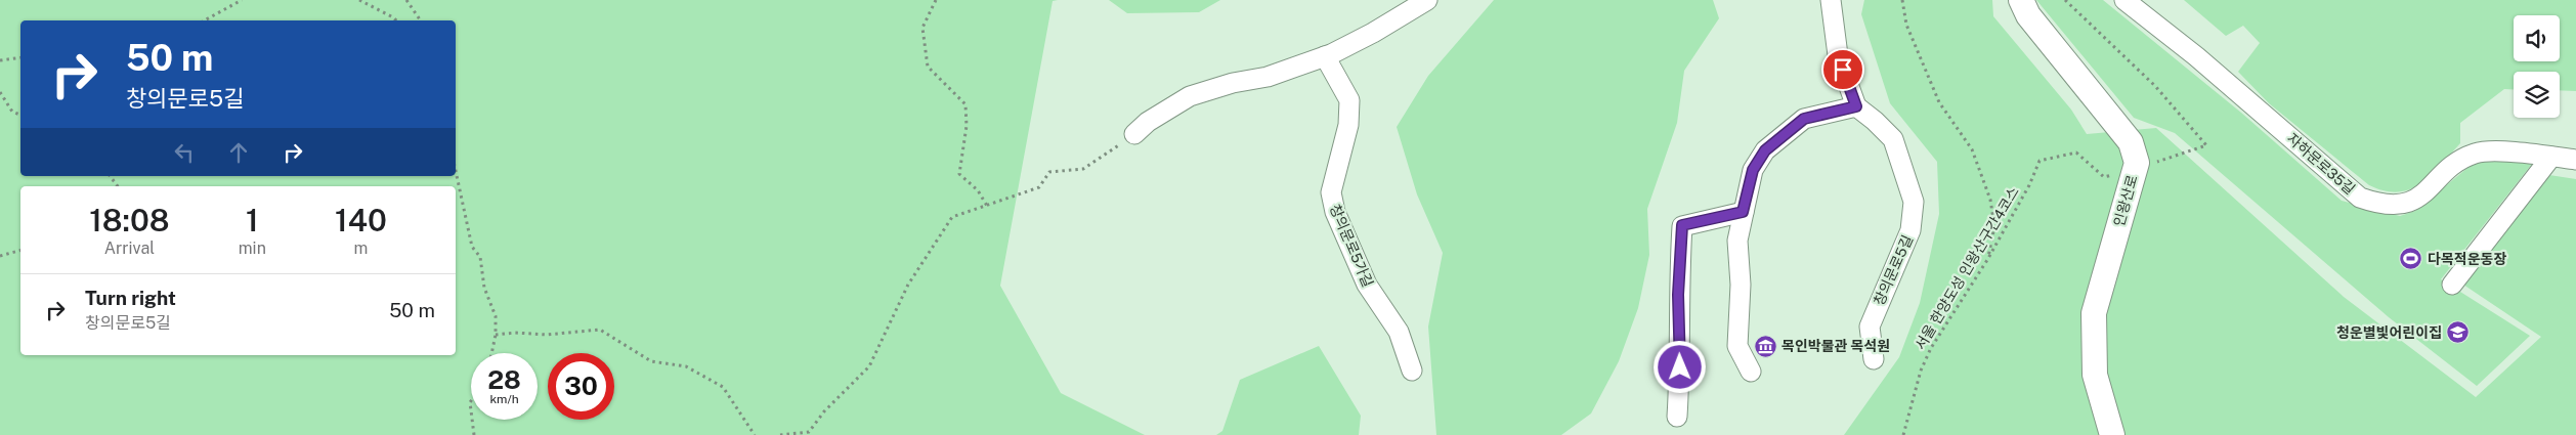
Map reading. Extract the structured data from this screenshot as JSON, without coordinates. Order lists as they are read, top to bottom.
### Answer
{
  "streets": {
    "street": [
      "자하문로35길",
      "인왕산로",
      "창의문로5가길",
      "창의문로5길"
    ],
    "path": ["서울 한양도성 인왕산구간4코스"]
  },
  "crossings": [
    ["인왕산로", "서울 한양도성 인왕산구간4코스"]
  ],
  "places": {
    "sports": ["다목적운동장"],
    "school or university": ["청운별빛어린이집"],
    "museum": ["목인박물관 목석원"]
  },
  "page": {
    "turn": ["50 m", "창의문로5길"],
    "eta": [
      "18:08",
      "Arrival",
      "1",
      "min",
      "140",
      "m"
    ],
    "list": [
      {
        "name": "Turn right",
        "note": "창의문로5길",
        "value": "50 m"
      }
    ],
    "speed": "28 km/h",
    "limit": "30"
  }
}
